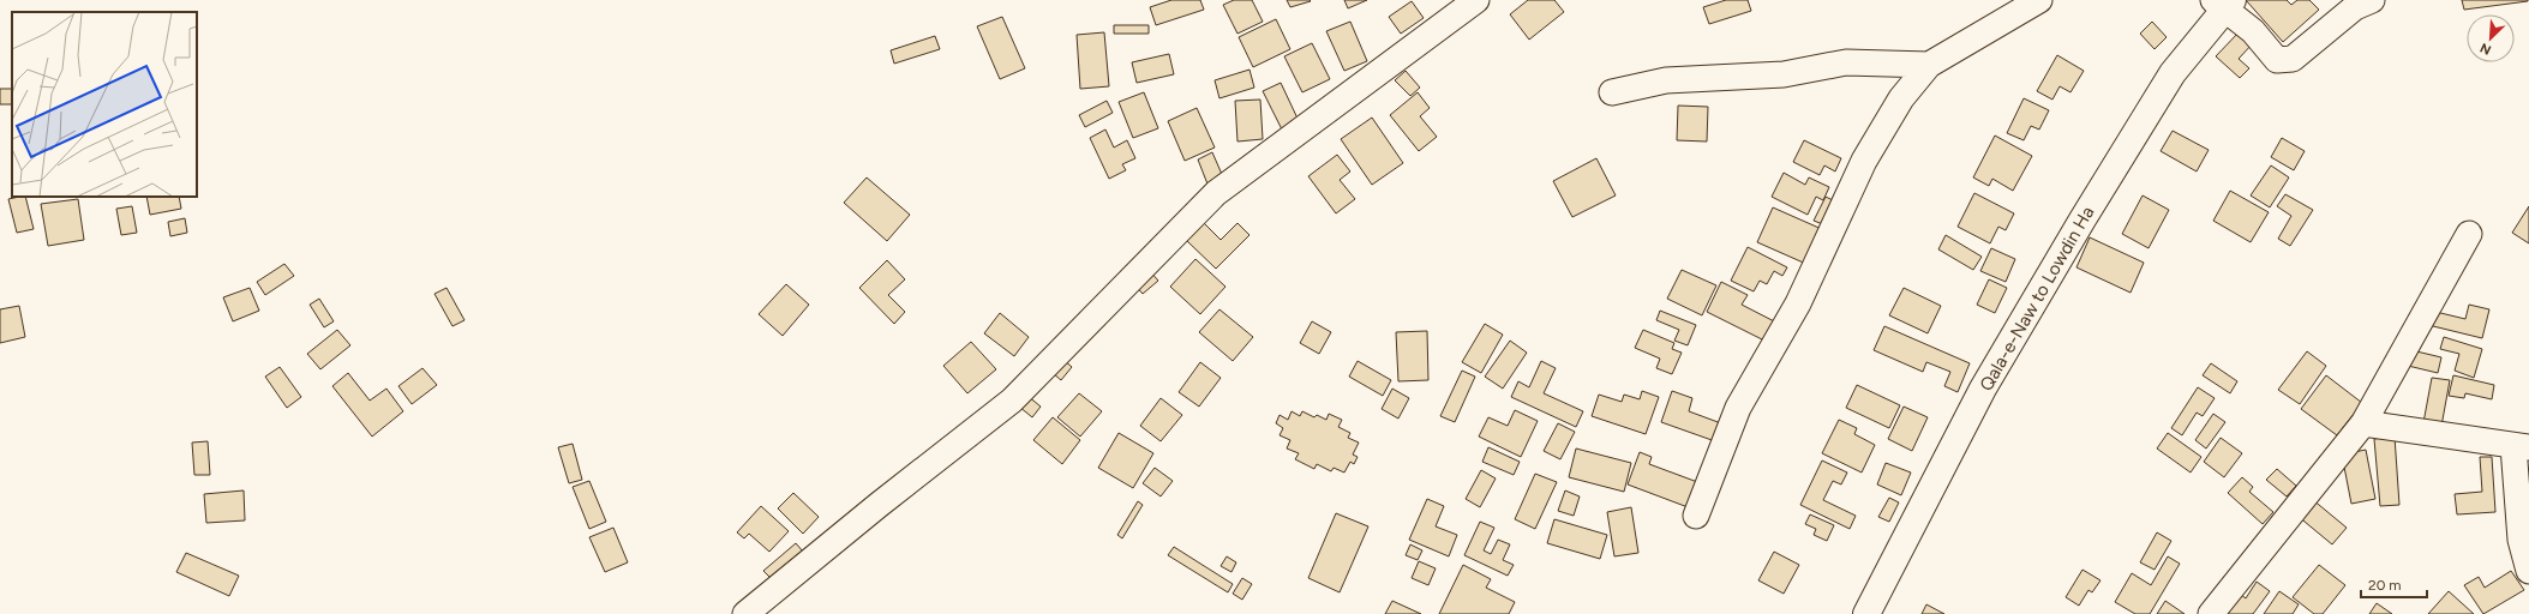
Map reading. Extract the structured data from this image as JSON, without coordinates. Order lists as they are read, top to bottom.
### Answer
{
  "streets": {
    "main road": ["Qala-e-Naw to Lowdin Ha"]
  },
  "scale_bar": "20 m",
  "north": "bottom left"
}
